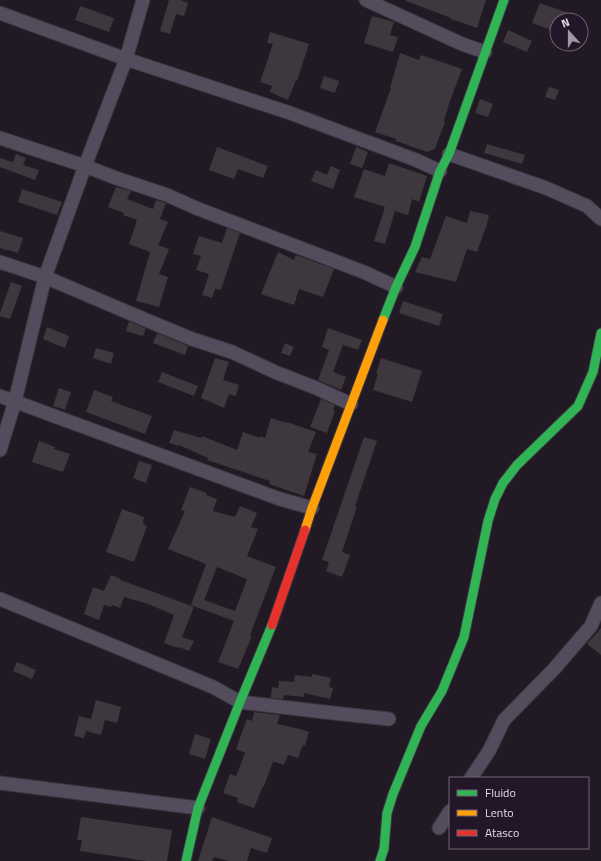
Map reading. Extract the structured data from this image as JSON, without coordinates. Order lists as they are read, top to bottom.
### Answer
{
  "legend": ["Fluido", "Lento", "Atasco"],
  "north": "top"
}
